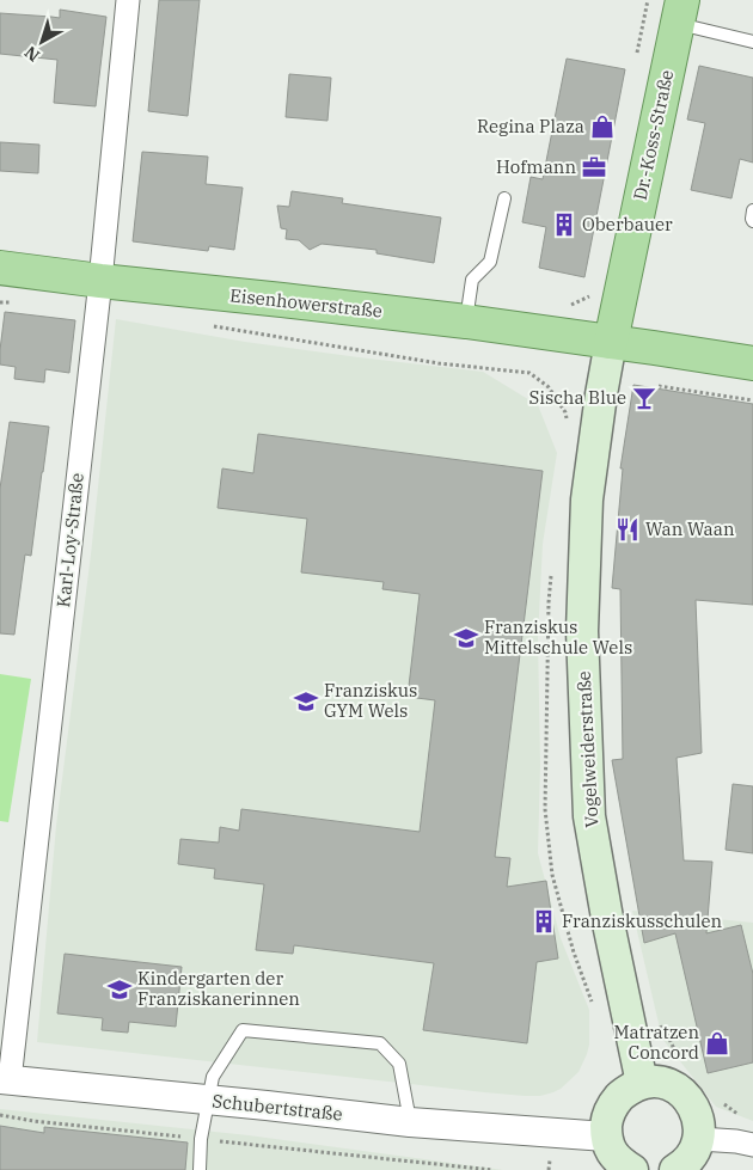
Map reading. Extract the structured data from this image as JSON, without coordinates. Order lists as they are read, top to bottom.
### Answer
{
  "streets": {
    "main road": ["Dr.-Koss-Straße", "Eisenhowerstraße", "Vogelweiderstraße"],
    "street": ["Karl-Loy-Straße", "Schubertstraße"]
  },
  "crossings": [
    ["Dr.-Koss-Straße", "Eisenhowerstraße"],
    ["Dr.-Koss-Straße", "Vogelweiderstraße"],
    ["Eisenhowerstraße", "Karl-Loy-Straße"],
    ["Eisenhowerstraße", "Vogelweiderstraße"],
    ["Karl-Loy-Straße", "Schubertstraße"]
  ],
  "places": {
    "shop": ["Regina Plaza", "Matratzen Concord"],
    "office": ["Hofmann"],
    "building": ["Oberbauer", "Franziskusschulen"],
    "bar": ["Sischa Blue"],
    "restaurant": ["Wan Waan"],
    "school or university": ["Franziskus Mittelschule Wels", "Franziskus GYM Wels", "Kindergarten der Franziskanerinnen"]
  },
  "north": "bottom left"
}
